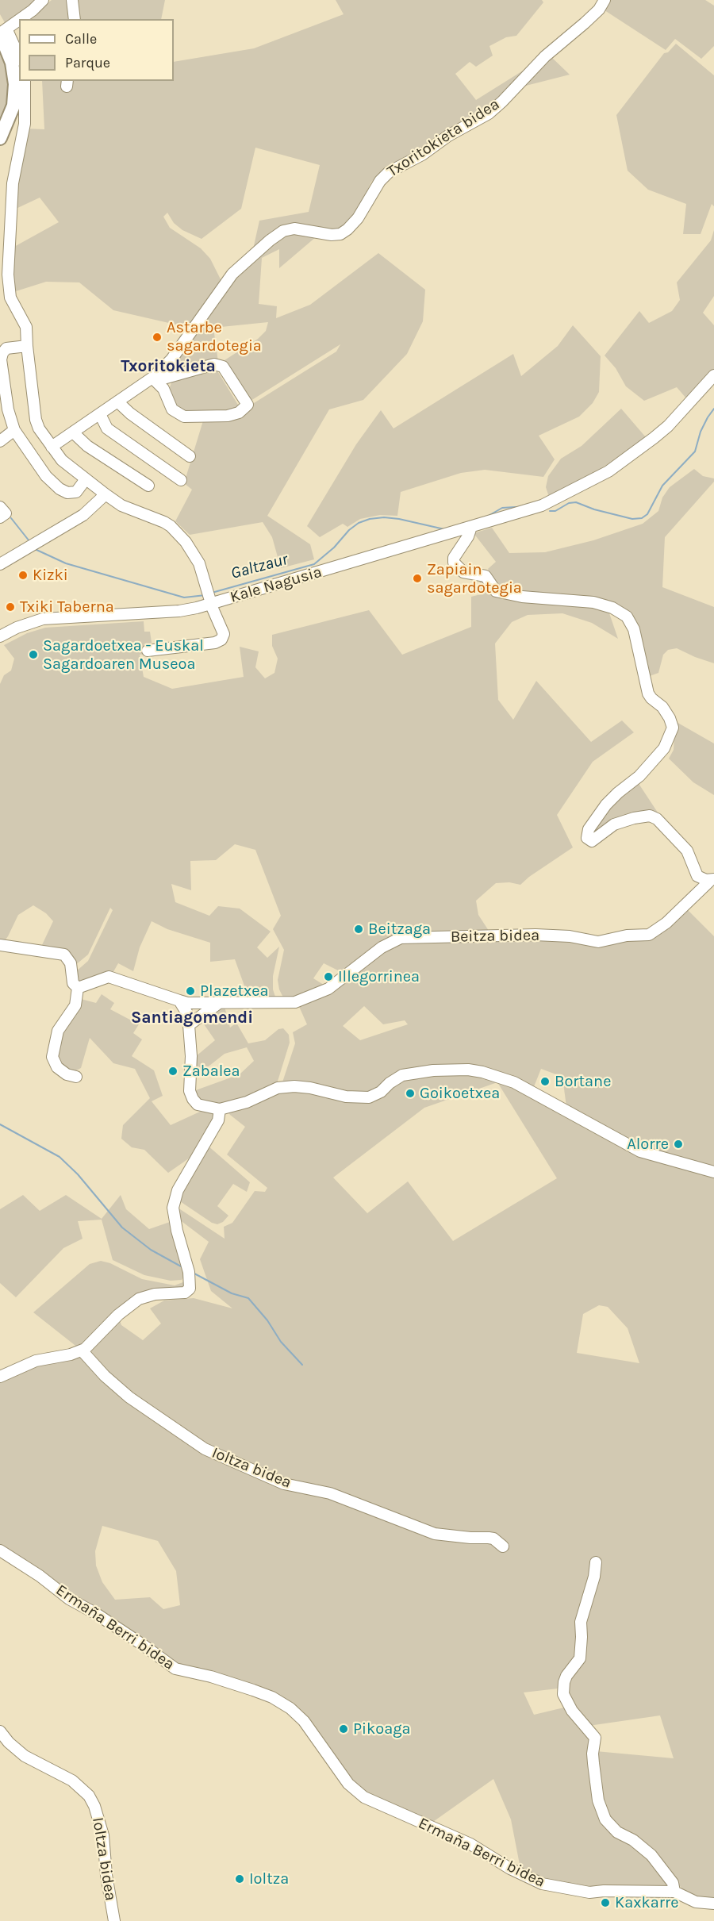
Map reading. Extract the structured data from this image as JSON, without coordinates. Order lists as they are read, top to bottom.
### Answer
{
  "streets": {
    "street": [
      "Txoritokieta bidea",
      "Kale Nagusia",
      "Beitza bidea",
      "Ioltza bidea",
      "Ermaña Berri bidea"
    ]
  },
  "districts": ["Txoritokieta", "Santiagomendi"],
  "water": ["Galtzaur"],
  "places": [
    "Astarbe sagardotegia",
    "Kizki",
    "Zapiain sagardotegia",
    "Txiki Taberna",
    "Sagardoetxea - Euskal Sagardoaren Museoa",
    "Beitzaga",
    "Illegorrinea",
    "Plazetxea",
    "Zabalea",
    "Bortane",
    "Goikoetxea",
    "Alorre",
    "Pikoaga",
    "Ioltza",
    "Kaxkarre"
  ],
  "legend": ["Calle", "Parque"]
}
